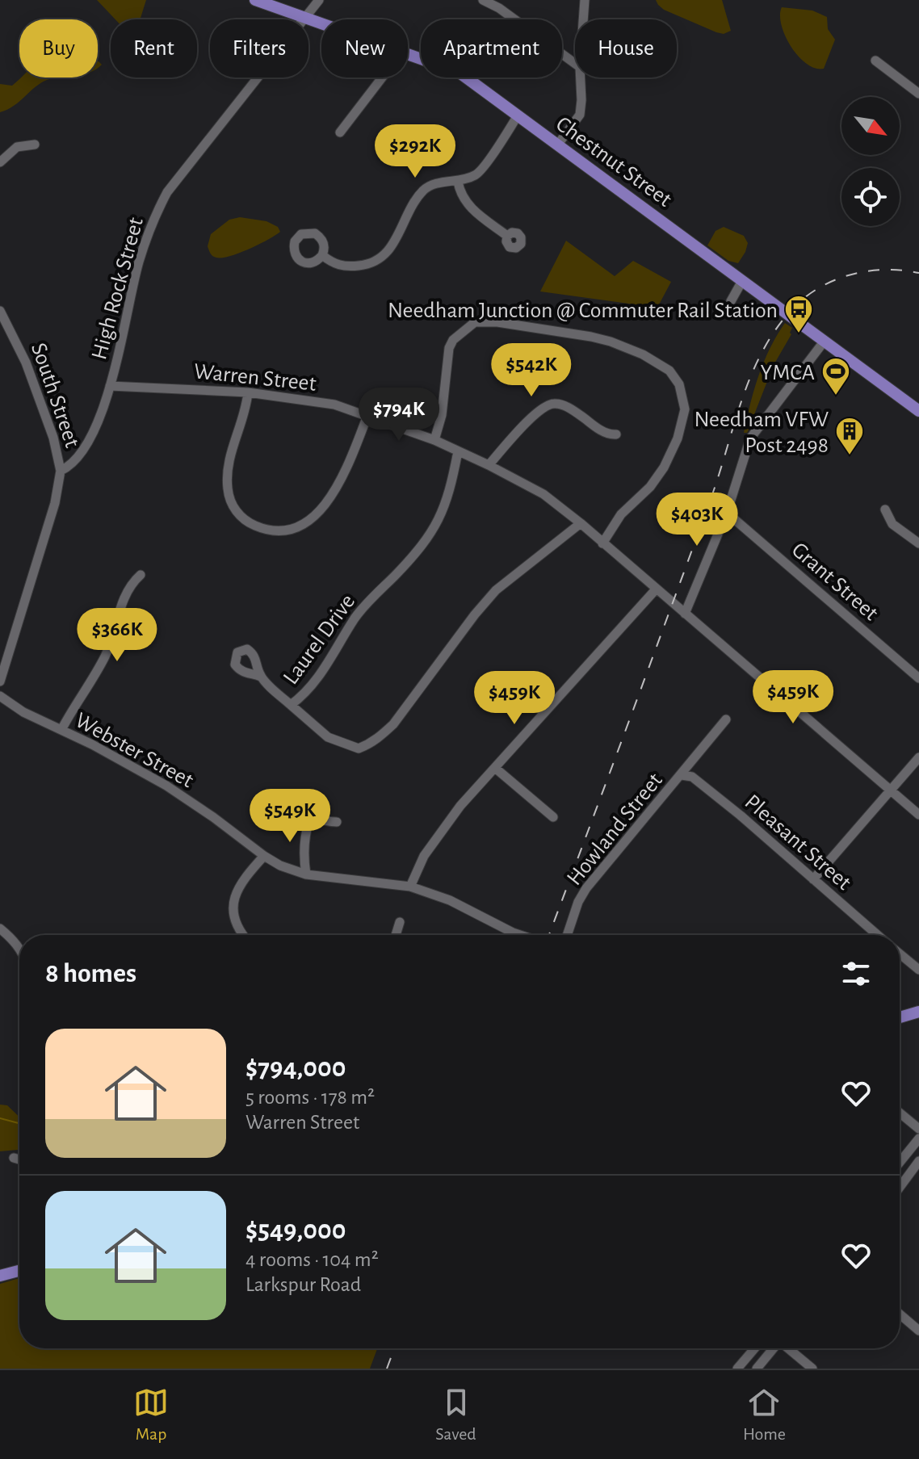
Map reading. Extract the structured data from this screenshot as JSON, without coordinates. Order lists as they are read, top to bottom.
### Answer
{
  "streets": {
    "main road": ["Chestnut Street"],
    "street": [
      "High Rock Street",
      "Warren Street",
      "South Street",
      "Grant Street",
      "Laurel Drive",
      "Webster Street",
      "Howland Street",
      "Pleasant Street"
    ]
  },
  "crossings": [
    ["Chestnut Street", "High Rock Street"],
    ["High Rock Street", "Warren Street"],
    ["High Rock Street", "South Street"],
    ["Warren Street", "Laurel Drive"],
    ["Howland Street", "Pleasant Street"]
  ],
  "places": {
    "bus stop": ["Needham Junction @ Commuter Rail Station"],
    "sports": ["YMCA"],
    "building": ["Needham VFW Post 2498"]
  },
  "north": "bottom right",
  "page": {
    "chip": [
      "Buy",
      "Rent",
      "Filters",
      "New",
      "Apartment",
      "House"
    ],
    "price": [
      "$292K",
      "$542K",
      "$794K",
      "$403K",
      "$366K",
      "$459K",
      "$459K",
      "$549K"
    ],
    "heading": "8 homes",
    "list": [
      {
        "name": "$794,000",
        "note": "5 rooms · 178 m² · Warren Street"
      },
      {
        "name": "$549,000",
        "note": "4 rooms · 104 m² · Larkspur Road"
      }
    ],
    "tabs": ["Map", "Saved", "Home"]
  }
}
